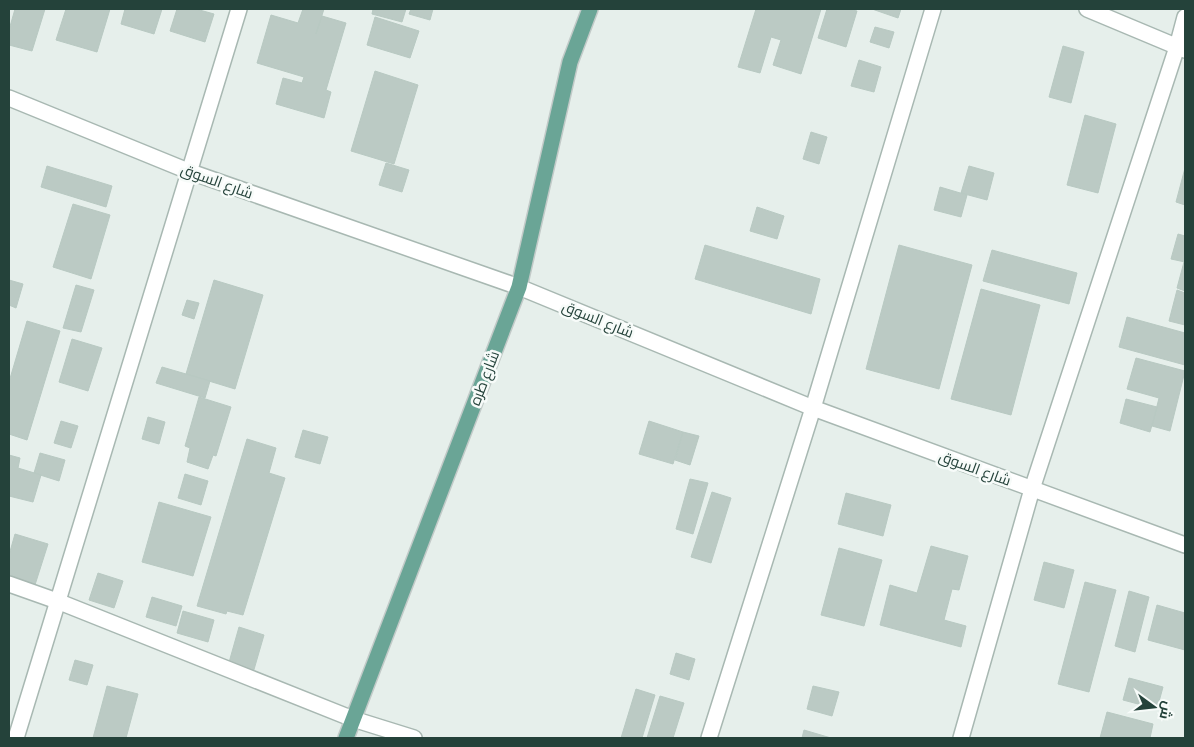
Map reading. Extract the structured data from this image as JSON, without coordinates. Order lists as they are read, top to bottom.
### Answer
{
  "streets": {
    "main road": ["شارع طره"],
    "street": ["شارع السوق"]
  },
  "crossings": [
    ["شارع السوق", "شارع طره"]
  ],
  "north": "right"
}
